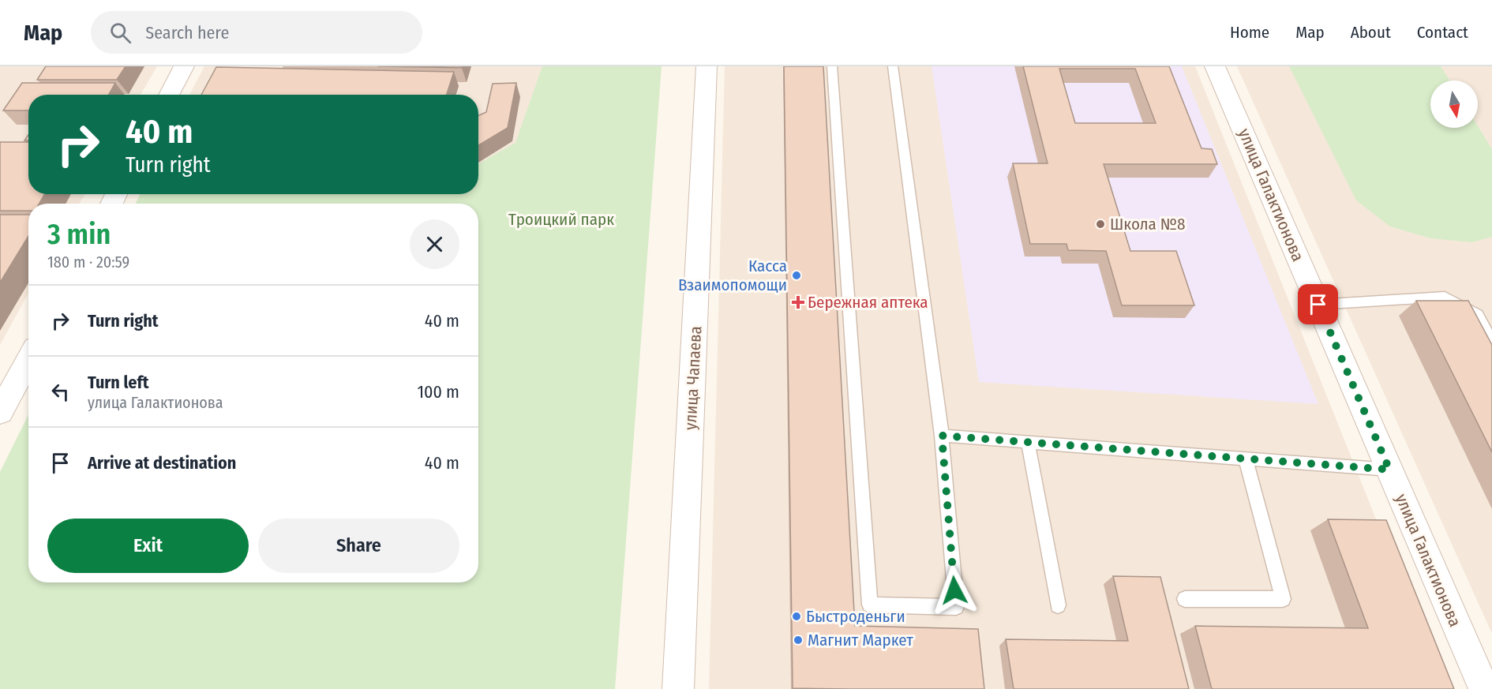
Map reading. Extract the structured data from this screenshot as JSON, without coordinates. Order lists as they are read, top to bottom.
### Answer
{
  "streets": {
    "street": ["улица Галактионова", "улица Чапаева"]
  },
  "parks": ["Троицкий парк"],
  "places": {
    "other": [
      "Школа №8",
      "Касса Взаимопомощи",
      "Быстроденьги",
      "Магнит Маркет"
    ],
    "health": ["Бережная аптека"]
  },
  "north": "bottom",
  "page": {
    "header": "Map",
    "search": "Search here",
    "nav": [
      "Home",
      "Map",
      "About",
      "Contact"
    ],
    "turn": ["40 m", "Turn right"],
    "heading": ["3 min", "180 m · 20:59"],
    "list": [
      {
        "name": "Turn right",
        "value": "40 m"
      },
      {
        "name": "Turn left",
        "note": "улица Галактионова",
        "value": "100 m"
      },
      {
        "name": "Arrive at destination",
        "value": "40 m"
      }
    ],
    "buttons": ["Exit", "Share"]
  }
}
